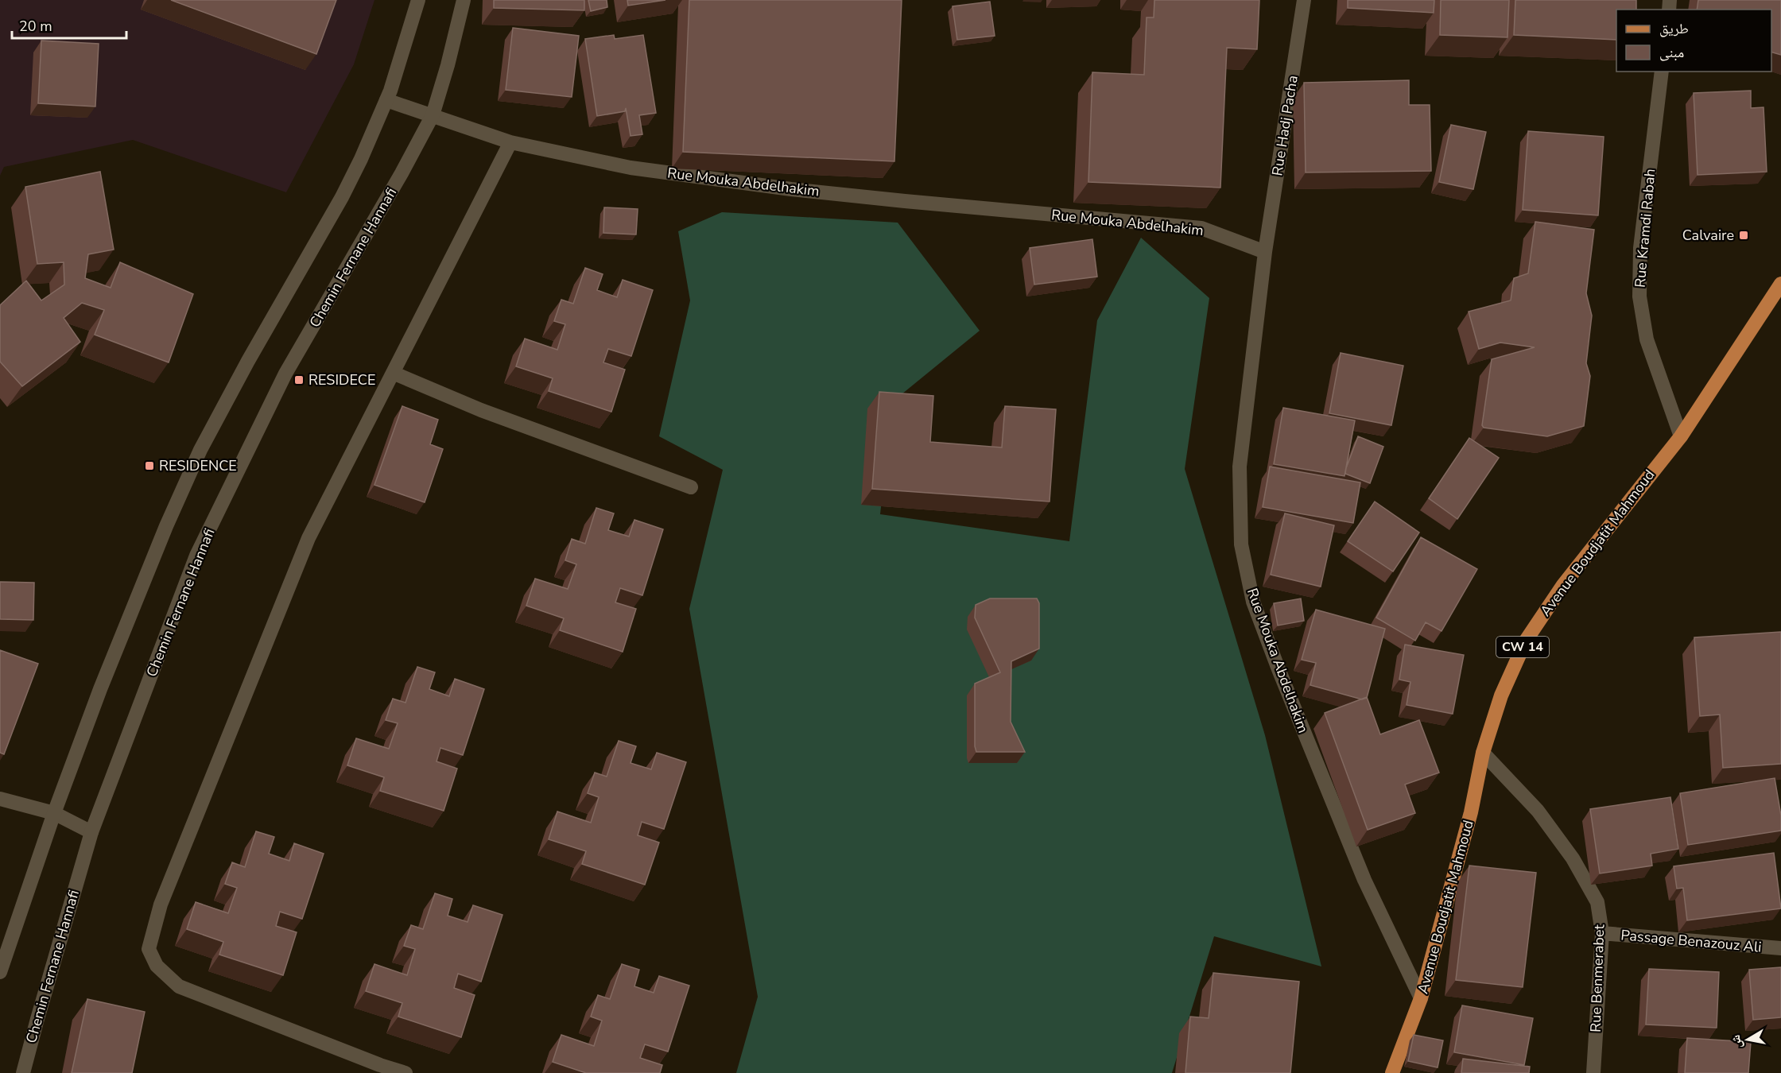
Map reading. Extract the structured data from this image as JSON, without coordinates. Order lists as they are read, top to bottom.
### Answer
{
  "streets": {
    "main road": ["Avenue Boudjatit Mahmoud", "CW 14"],
    "street": [
      "Rue Hadj Pacha",
      "Rue Mouka Abdelhakim",
      "Rue Kramdi Rabah",
      "Chemin Fernane Hannafi",
      "Passage Benazouz Ali",
      "Rue Benmerabet"
    ]
  },
  "crossings": [
    ["Rue Hadj Pacha", "Rue Mouka Abdelhakim"],
    ["Rue Mouka Abdelhakim", "Chemin Fernane Hannafi"],
    ["Rue Mouka Abdelhakim", "Avenue Boudjatit Mahmoud"],
    ["Rue Kramdi Rabah", "Avenue Boudjatit Mahmoud"],
    ["Avenue Boudjatit Mahmoud", "Rue Benmerabet"],
    ["Passage Benazouz Ali", "Rue Benmerabet"]
  ],
  "places": {
    "transit": ["Calvaire", "RESIDECE", "RESIDENCE"]
  },
  "legend": ["طريق", "مبنى"],
  "scale_bar": "20 m",
  "north": "left"
}
